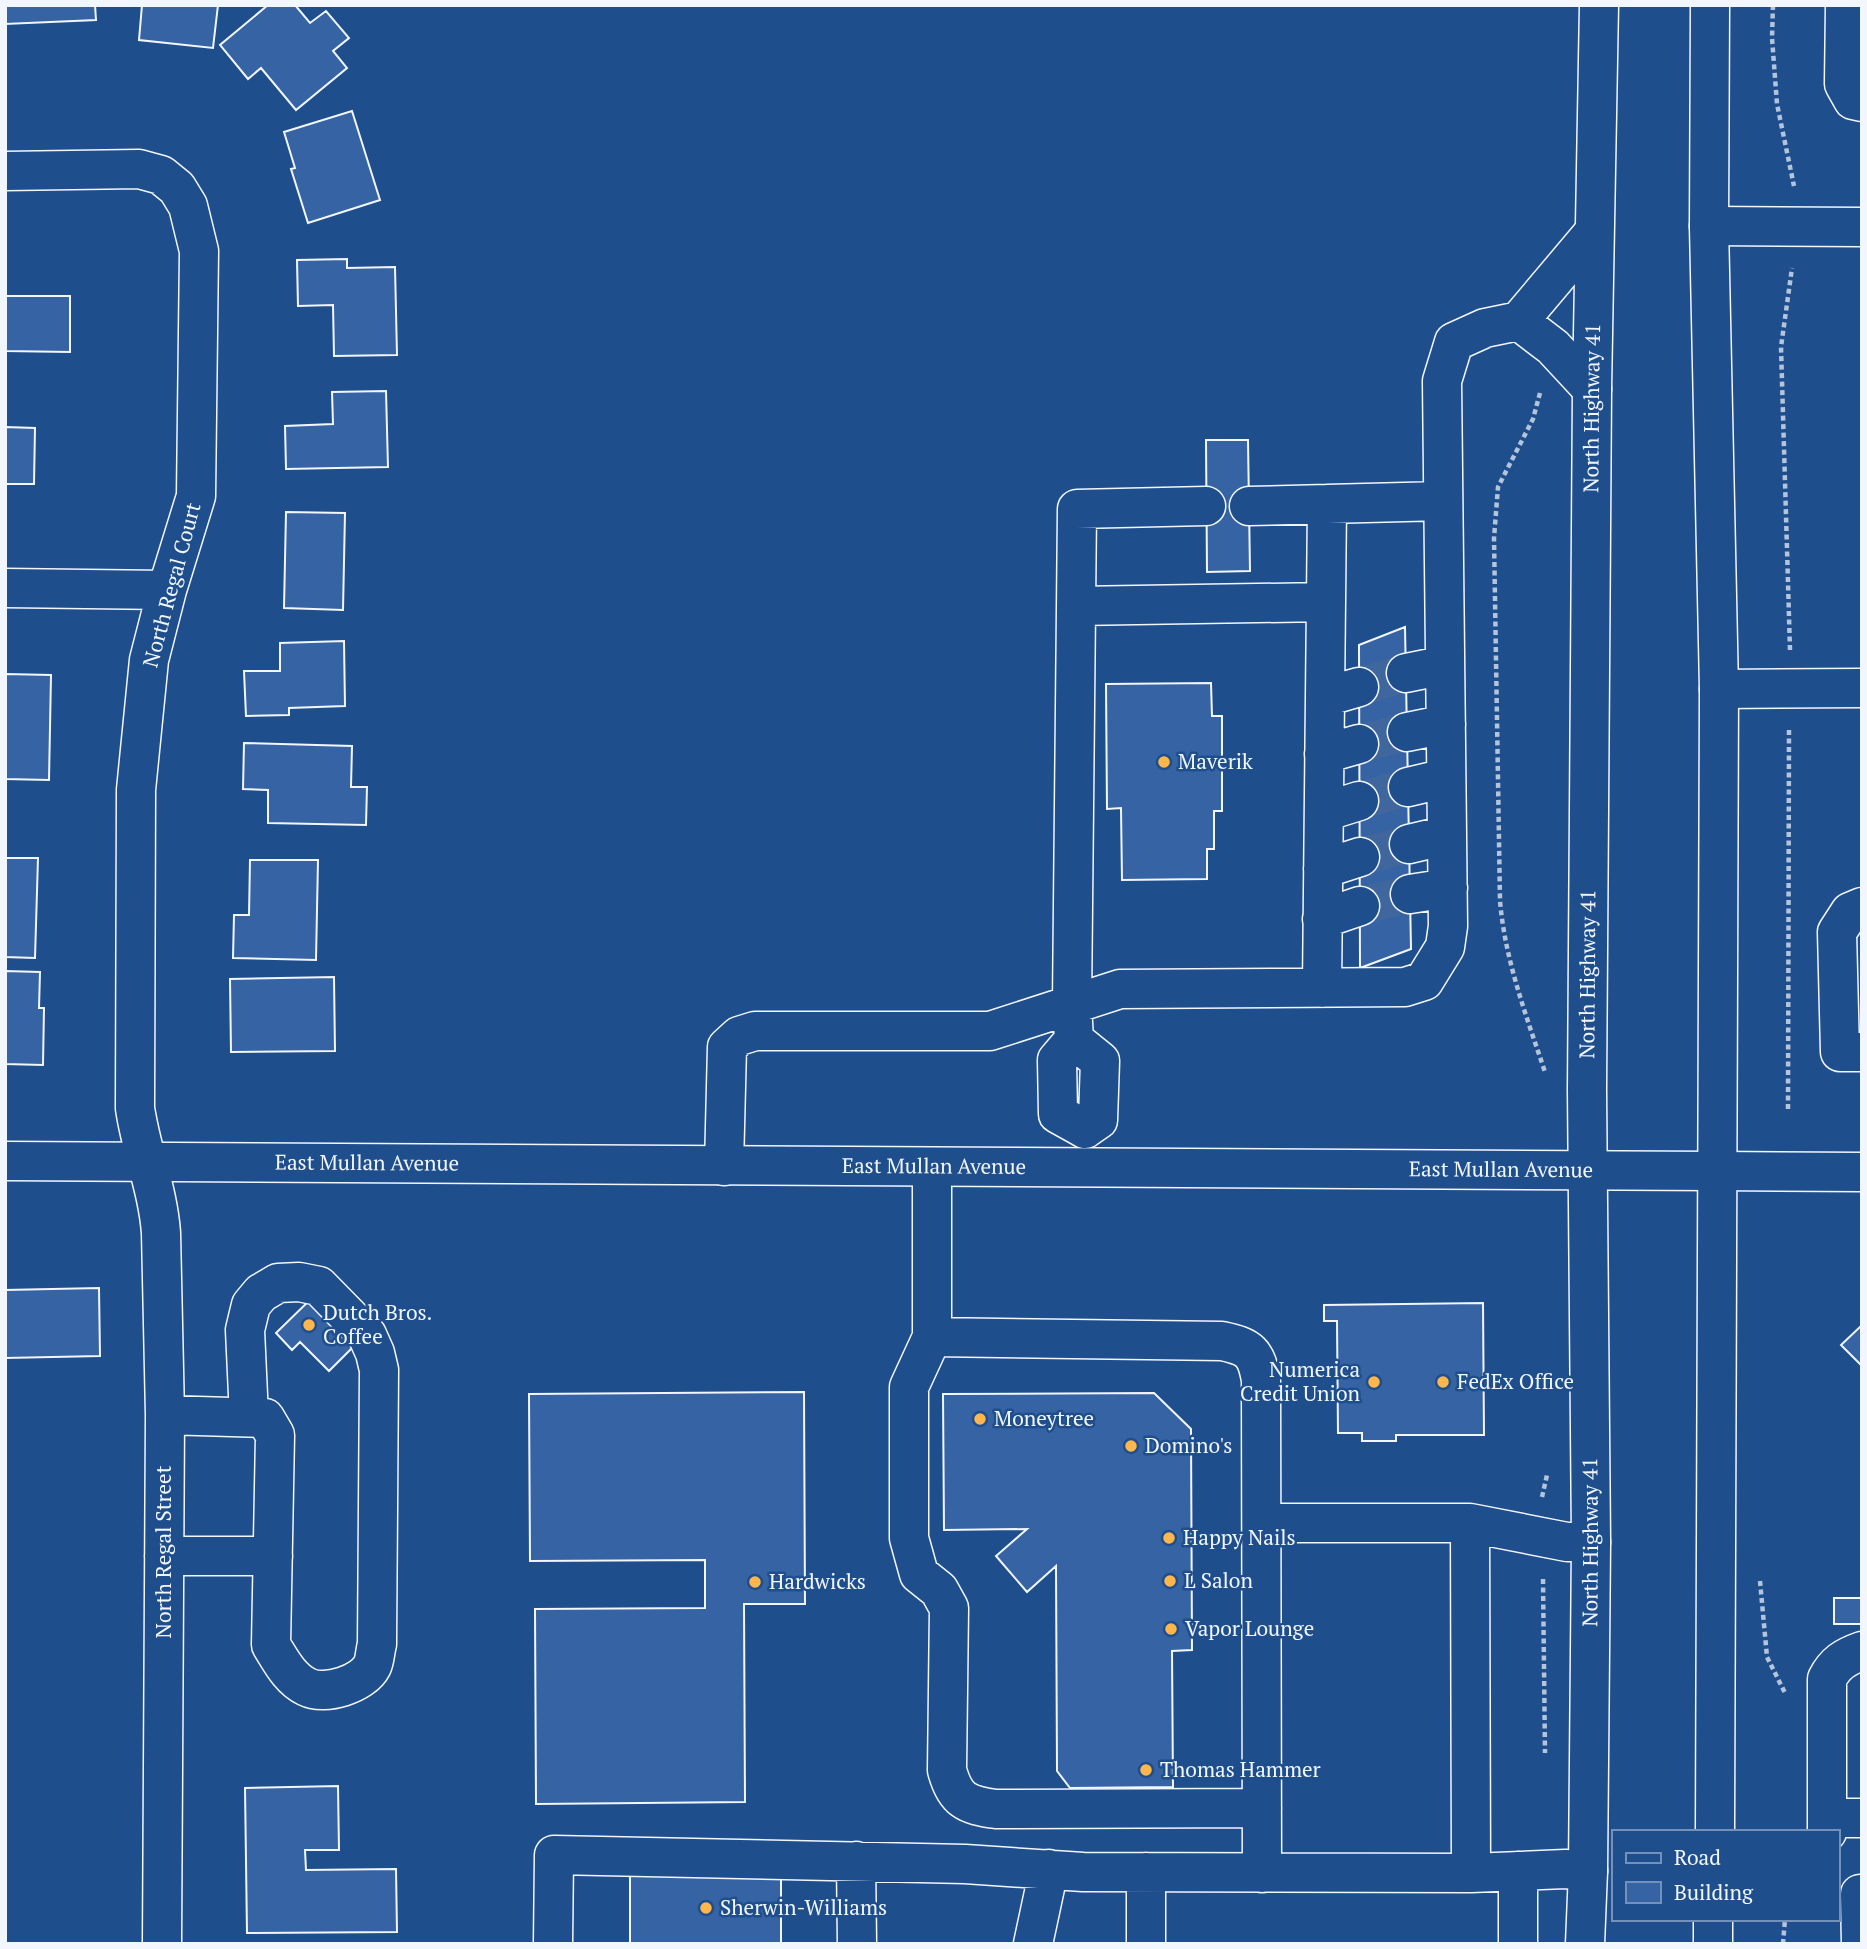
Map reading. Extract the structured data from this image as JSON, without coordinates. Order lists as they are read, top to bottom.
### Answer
{
  "streets": {
    "main road": [
      "North Highway 41",
      "North Regal Court",
      "East Mullan Avenue",
      "North Regal Street"
    ]
  },
  "crossings": [
    ["North Highway 41", "East Mullan Avenue"],
    ["North Regal Court", "East Mullan Avenue"],
    ["North Regal Court", "North Regal Street"],
    ["East Mullan Avenue", "North Regal Street"]
  ],
  "places": [
    "Maverik",
    "Dutch Bros. Coffee",
    "Numerica Credit Union",
    "FedEx Office",
    "Moneytree",
    "Domino's",
    "Happy Nails",
    "L Salon",
    "Hardwicks",
    "Vapor Lounge",
    "Thomas Hammer",
    "Sherwin-Williams"
  ],
  "legend": ["Road", "Building"]
}
